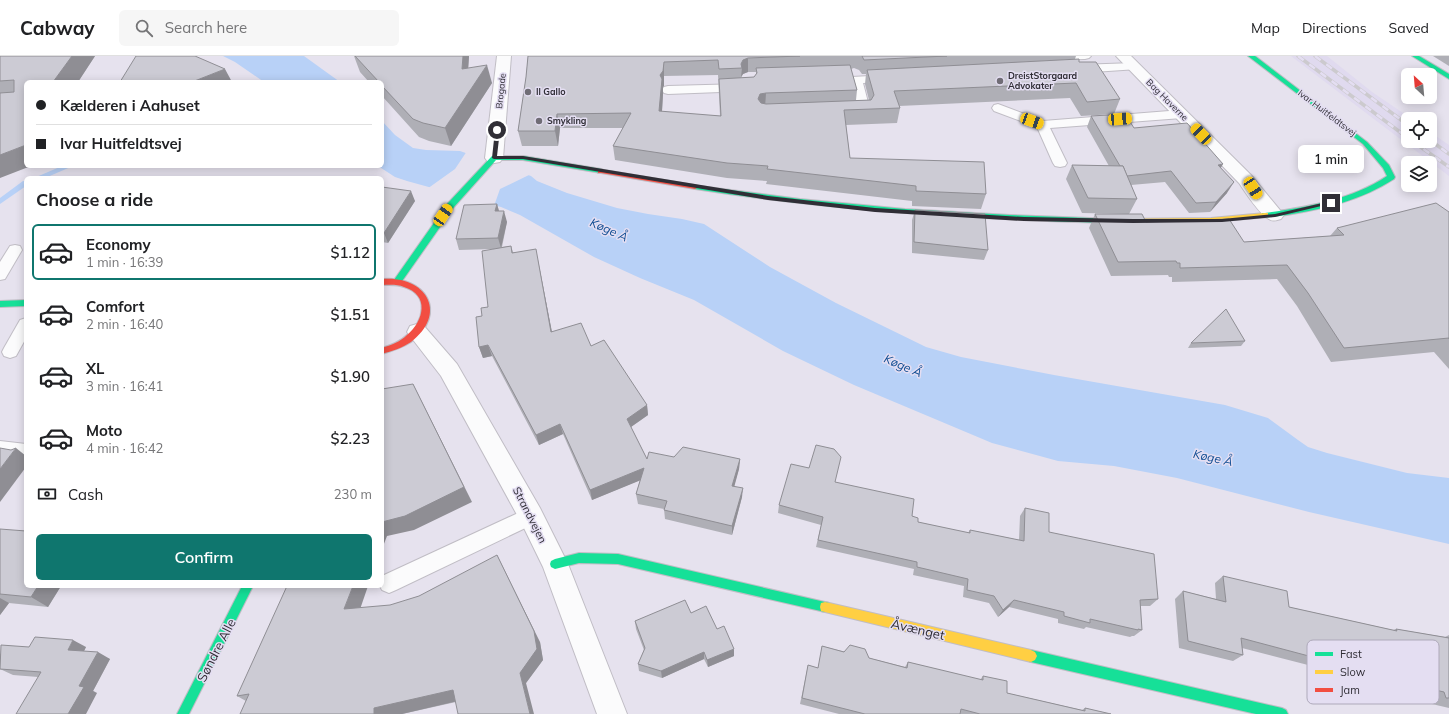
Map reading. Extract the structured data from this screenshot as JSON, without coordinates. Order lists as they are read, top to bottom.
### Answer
{
  "streets": {
    "street": [
      "Brogade",
      "Bag Haverne",
      "Ivar Huitfeldtsvej",
      "Strandvejen",
      "Åvænget",
      "Søndre Alle"
    ]
  },
  "crossings": [
    ["Bag Haverne", "Ivar Huitfeldtsvej"],
    ["Strandvejen", "Åvænget"]
  ],
  "water": ["Køge Å"],
  "places": ["DreistStorgaard Advokater", "Il Gallo", "Smykling"],
  "legend": ["Fast", "Slow", "Jam"],
  "north": "top left",
  "page": {
    "header": "Cabway",
    "search": "Search here",
    "nav": ["Map", "Directions", "Saved"],
    "banner": ["Kælderen i Aahuset", "Ivar Huitfeldtsvej"],
    "bubble": "1 min",
    "heading": "Choose a ride",
    "list": [
      {
        "name": "Economy",
        "note": "1 min · 16:39",
        "value": "$1.12"
      },
      {
        "name": "Comfort",
        "note": "2 min · 16:40",
        "value": "$1.51"
      },
      {
        "name": "XL",
        "note": "3 min · 16:41",
        "value": "$1.90"
      },
      {
        "name": "Moto",
        "note": "4 min · 16:42",
        "value": "$2.23"
      }
    ],
    "pay": ["Cash", "230 m"],
    "buttons": "Confirm"
  }
}
